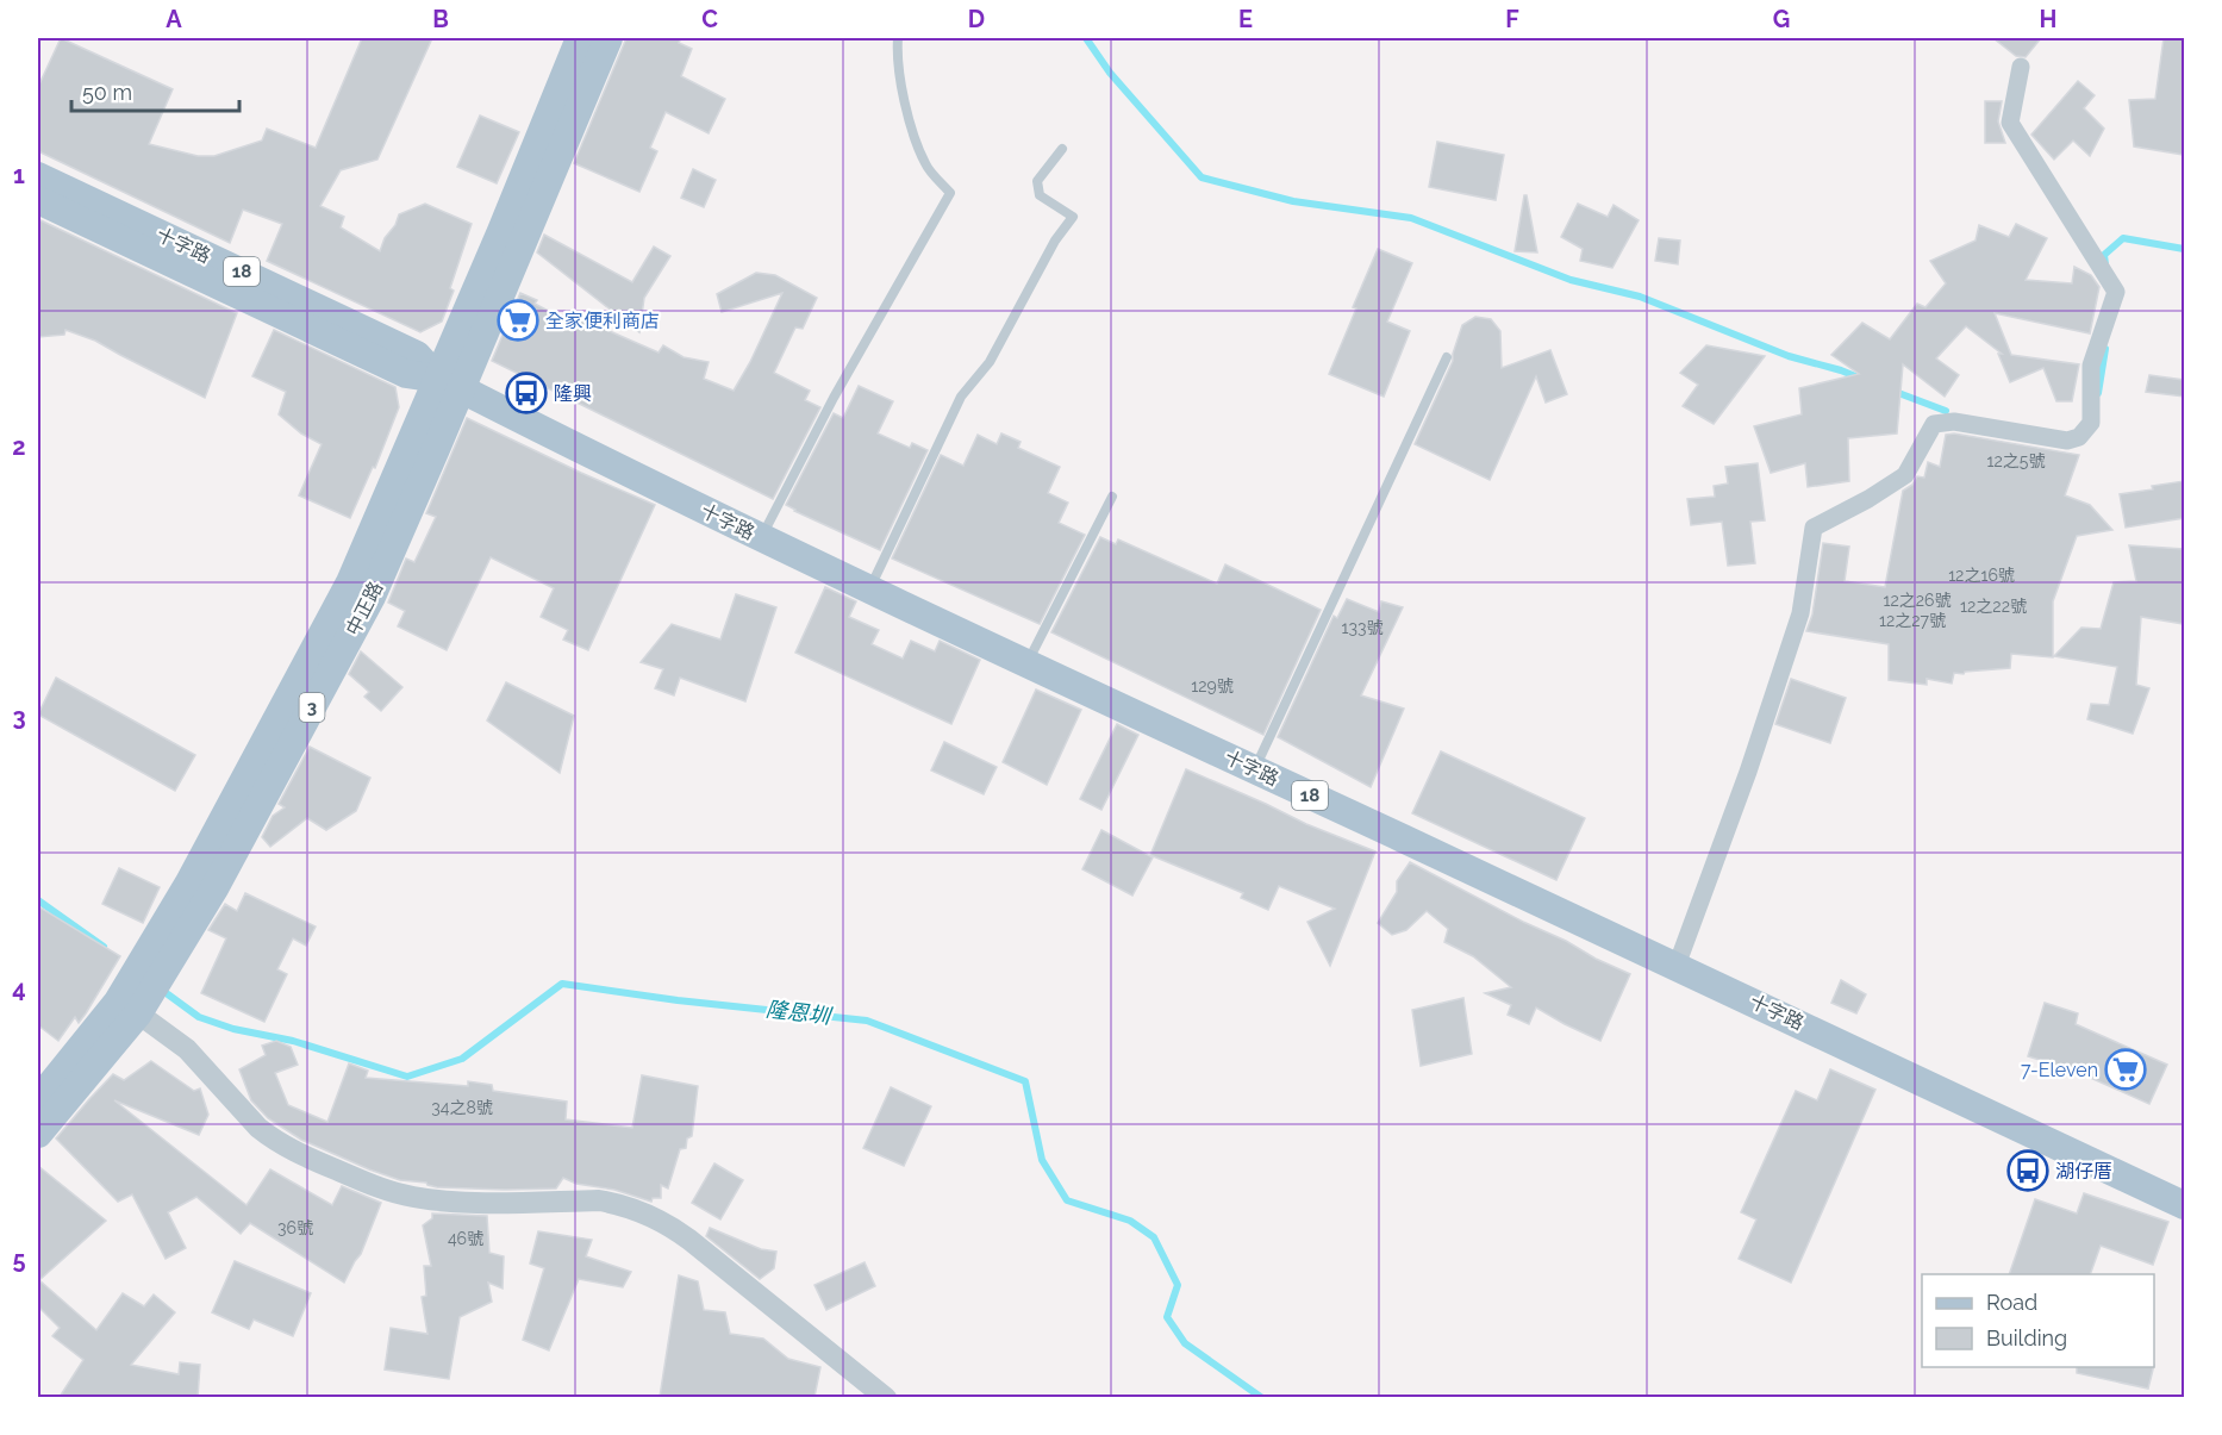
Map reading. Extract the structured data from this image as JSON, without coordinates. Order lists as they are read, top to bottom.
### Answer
{
  "streets": {
    "main road": [
      "十字路",
      "18",
      "中正路",
      "3"
    ]
  },
  "crossings": [
    ["十字路", "中正路"]
  ],
  "water": ["隆恩圳"],
  "places": {
    "supermarket": ["全家便利商店", "7-Eleven"],
    "bus stop": ["隆興", "湖仔厝"]
  },
  "house_numbers": [
    "12之5號",
    "12之16號",
    "12之26號",
    "12之22號",
    "12之27號",
    "133號",
    "129號",
    "34之8號",
    "36號",
    "46號"
  ],
  "legend": ["Road", "Building"],
  "scale_bar": "50 m",
  "grid": {
    "columns": [
      "A",
      "B",
      "C",
      "D",
      "E",
      "F",
      "G",
      "H"
    ],
    "rows": [
      "1",
      "2",
      "3",
      "4",
      "5"
    ]
  }
}
